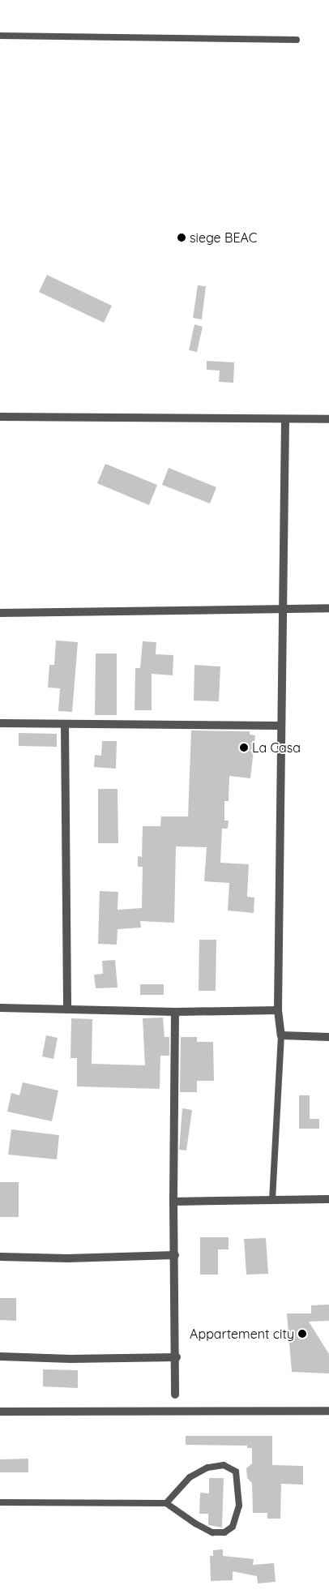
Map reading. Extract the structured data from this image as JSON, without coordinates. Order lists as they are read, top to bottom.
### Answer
{
  "places": ["siege BEAC", "La Casa", "Appartement city"]
}
